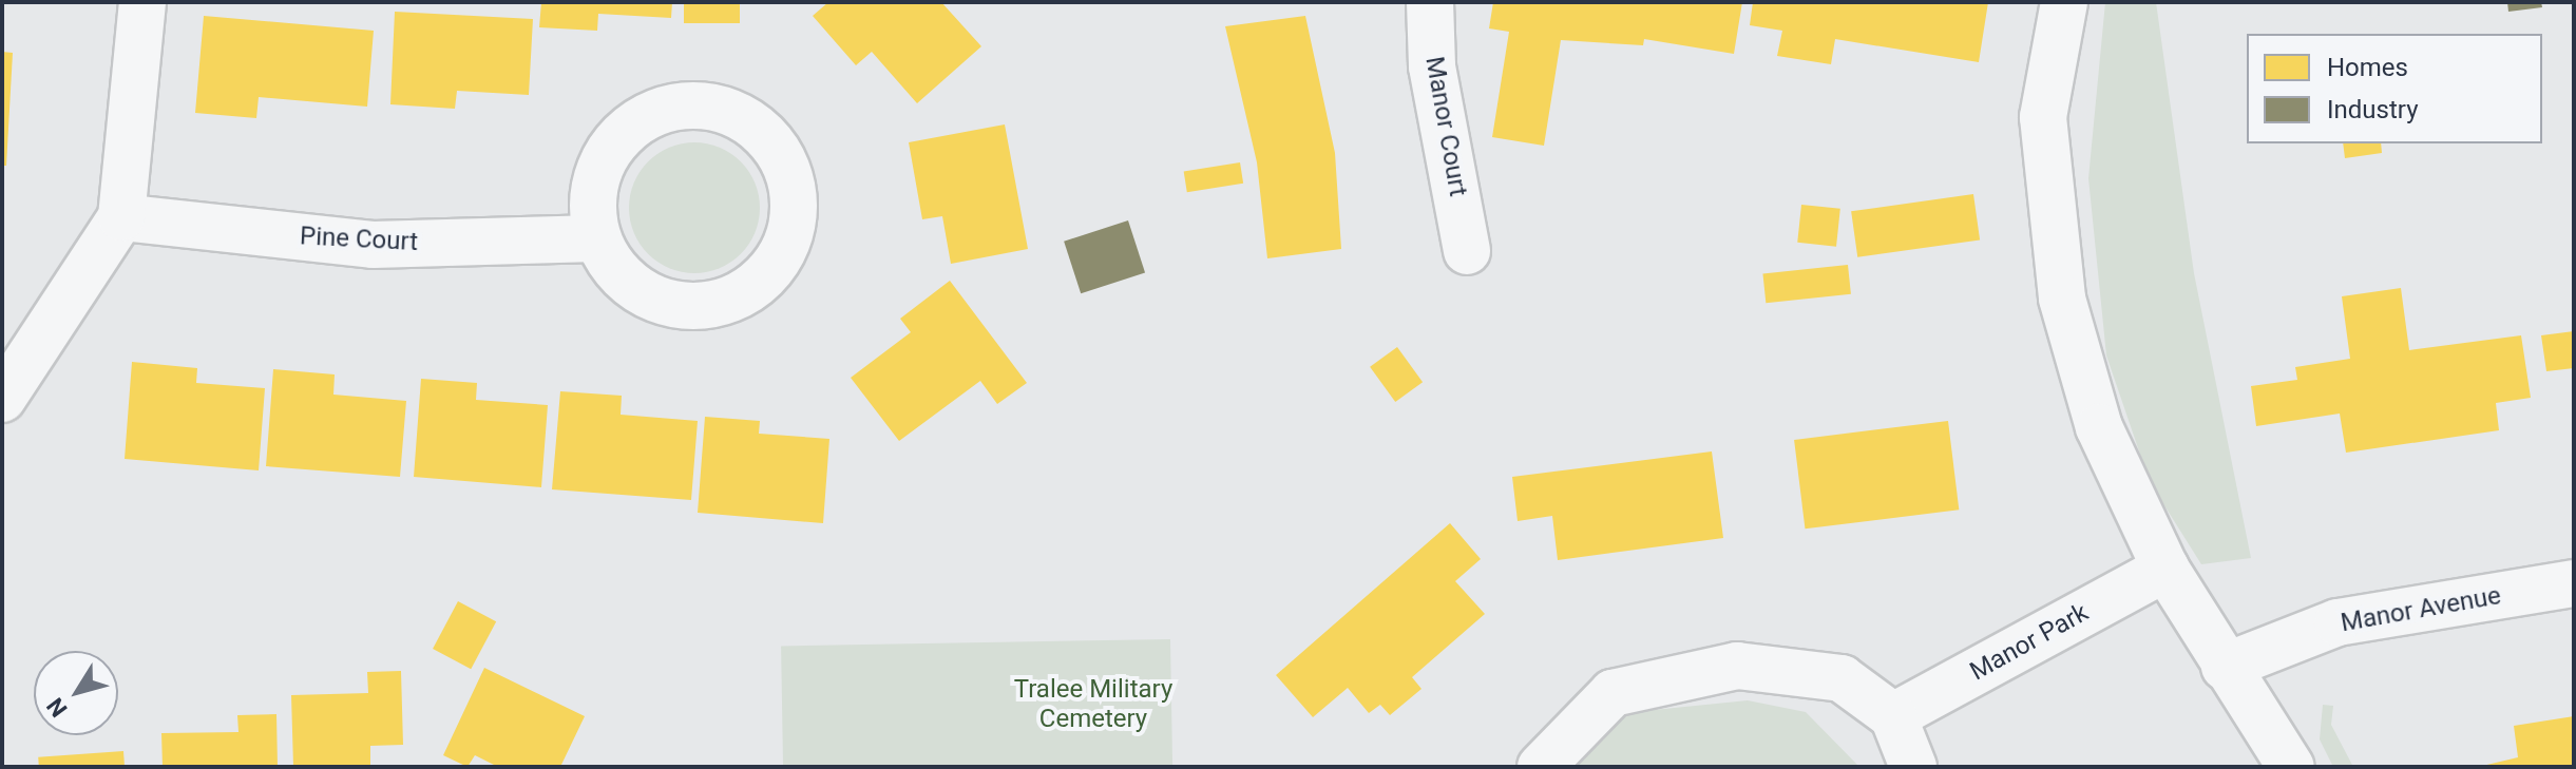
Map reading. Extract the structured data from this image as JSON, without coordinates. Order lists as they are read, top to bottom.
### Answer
{
  "streets": {
    "street": [
      "Manor Court",
      "Pine Court",
      "Manor Avenue",
      "Manor Park"
    ]
  },
  "parks": ["Tralee Military Cemetery"],
  "legend": ["Homes", "Industry"],
  "north": "bottom left"
}
